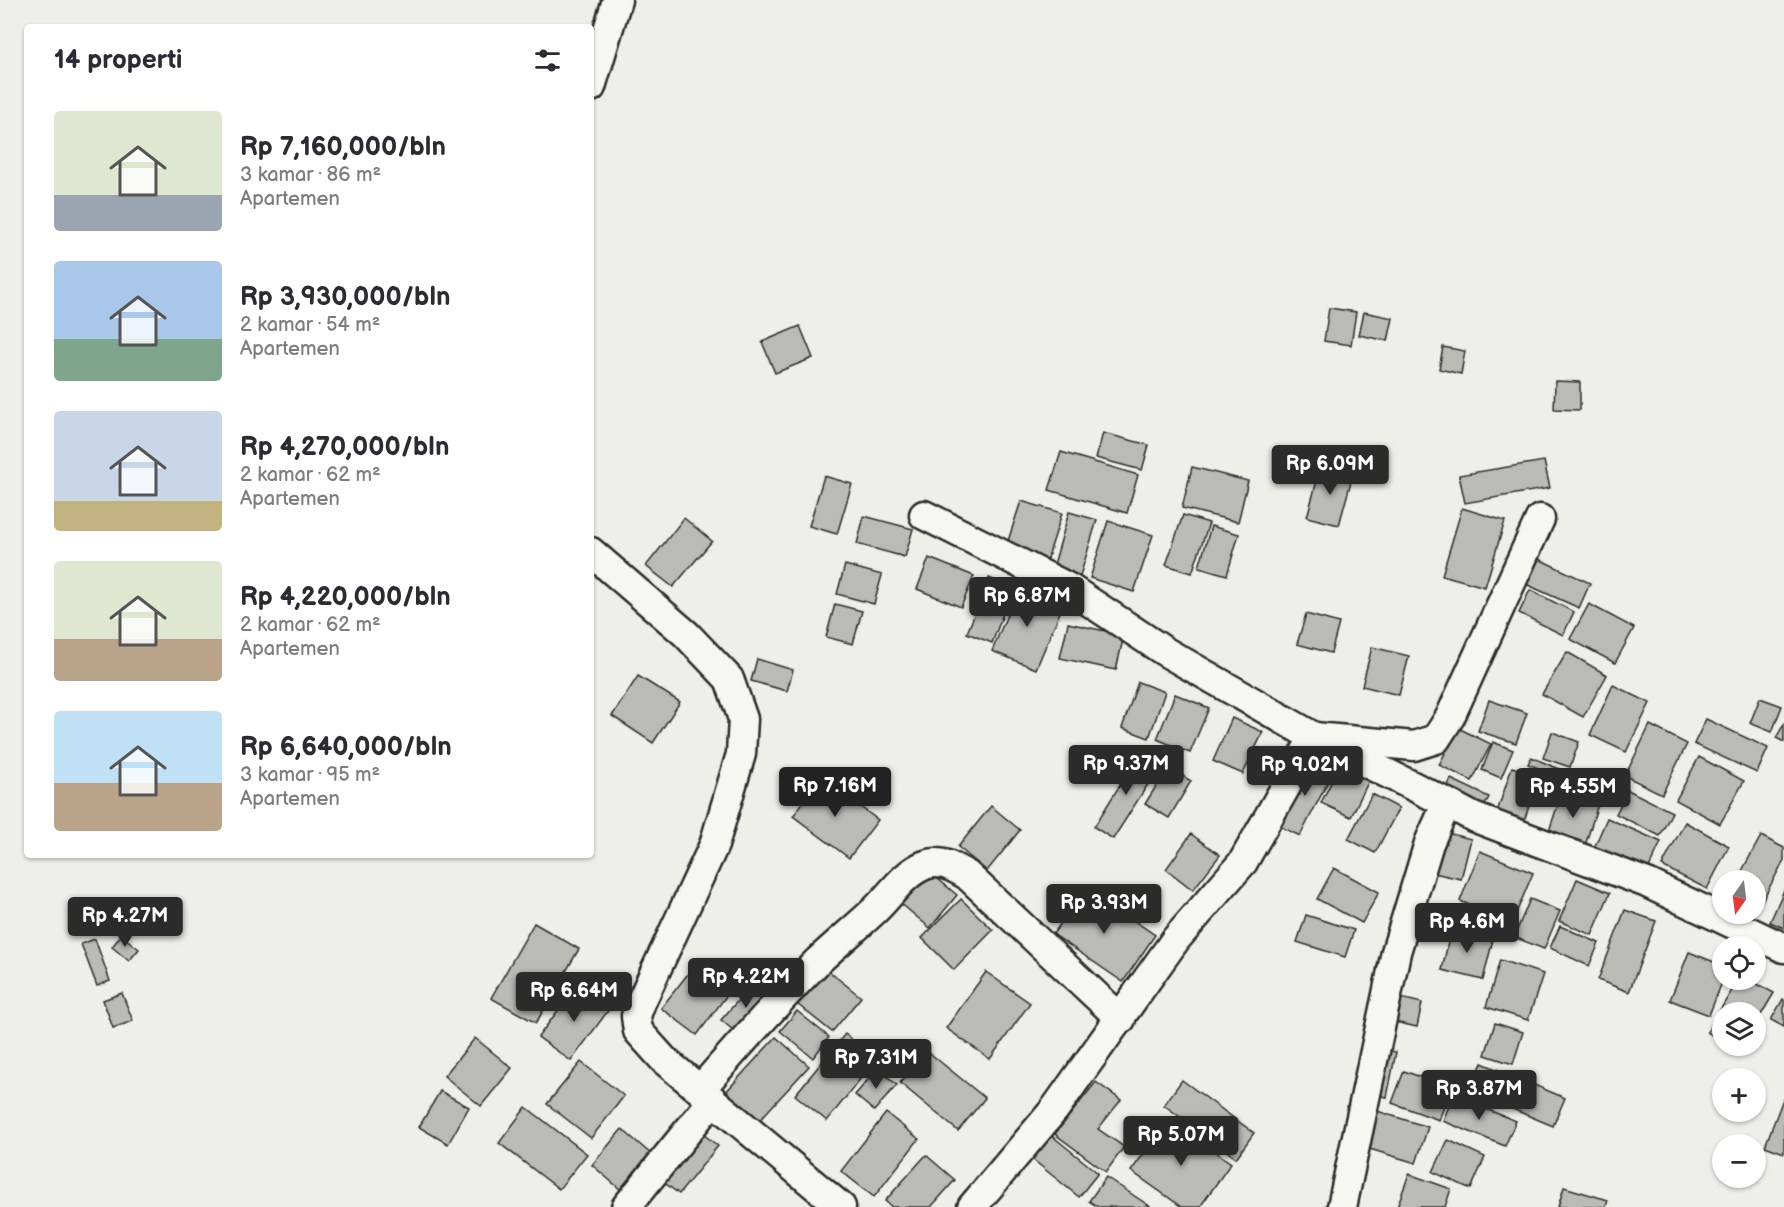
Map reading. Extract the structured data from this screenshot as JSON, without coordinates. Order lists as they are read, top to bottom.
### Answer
{
  "north": "bottom",
  "page": {
    "heading": "14 properti",
    "list": [
      {
        "name": "Rp 7,160,000/bln",
        "note": "3 kamar · 86 m² · Apartemen"
      },
      {
        "name": "Rp 3,930,000/bln",
        "note": "2 kamar · 54 m² · Apartemen"
      },
      {
        "name": "Rp 4,270,000/bln",
        "note": "2 kamar · 62 m² · Apartemen"
      },
      {
        "name": "Rp 4,220,000/bln",
        "note": "2 kamar · 62 m² · Apartemen"
      },
      {
        "name": "Rp 6,640,000/bln",
        "note": "3 kamar · 95 m² · Apartemen"
      }
    ],
    "price": [
      "Rp 6.09M",
      "Rp 6.87M",
      "Rp 9.37M",
      "Rp 9.02M",
      "Rp 7.16M",
      "Rp 4.55M",
      "Rp 3.93M",
      "Rp 4.27M",
      "Rp 4.6M",
      "Rp 4.22M",
      "Rp 6.64M",
      "Rp 7.31M",
      "Rp 3.87M",
      "Rp 5.07M"
    ],
    "map_buttons": ["+", "−"]
  }
}
